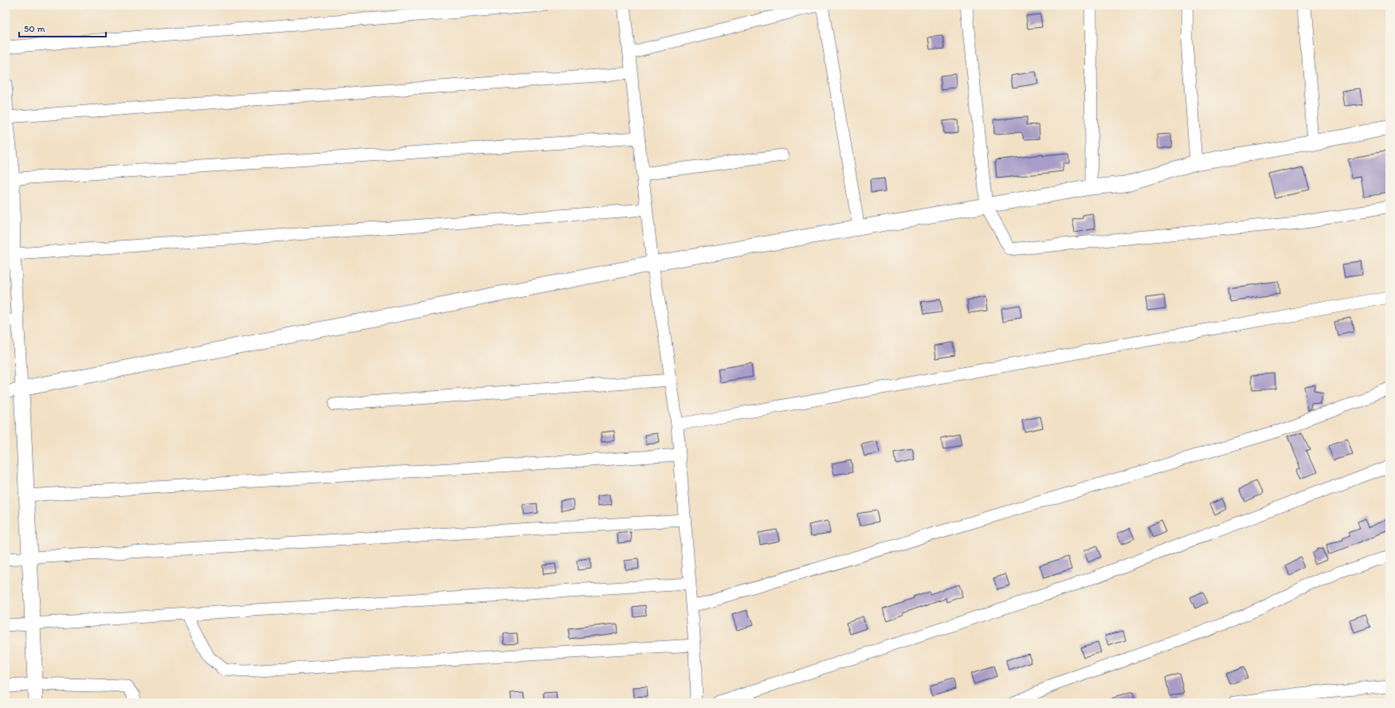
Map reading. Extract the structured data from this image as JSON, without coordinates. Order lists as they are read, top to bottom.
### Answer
{
  "scale_bar": "50 m"
}
